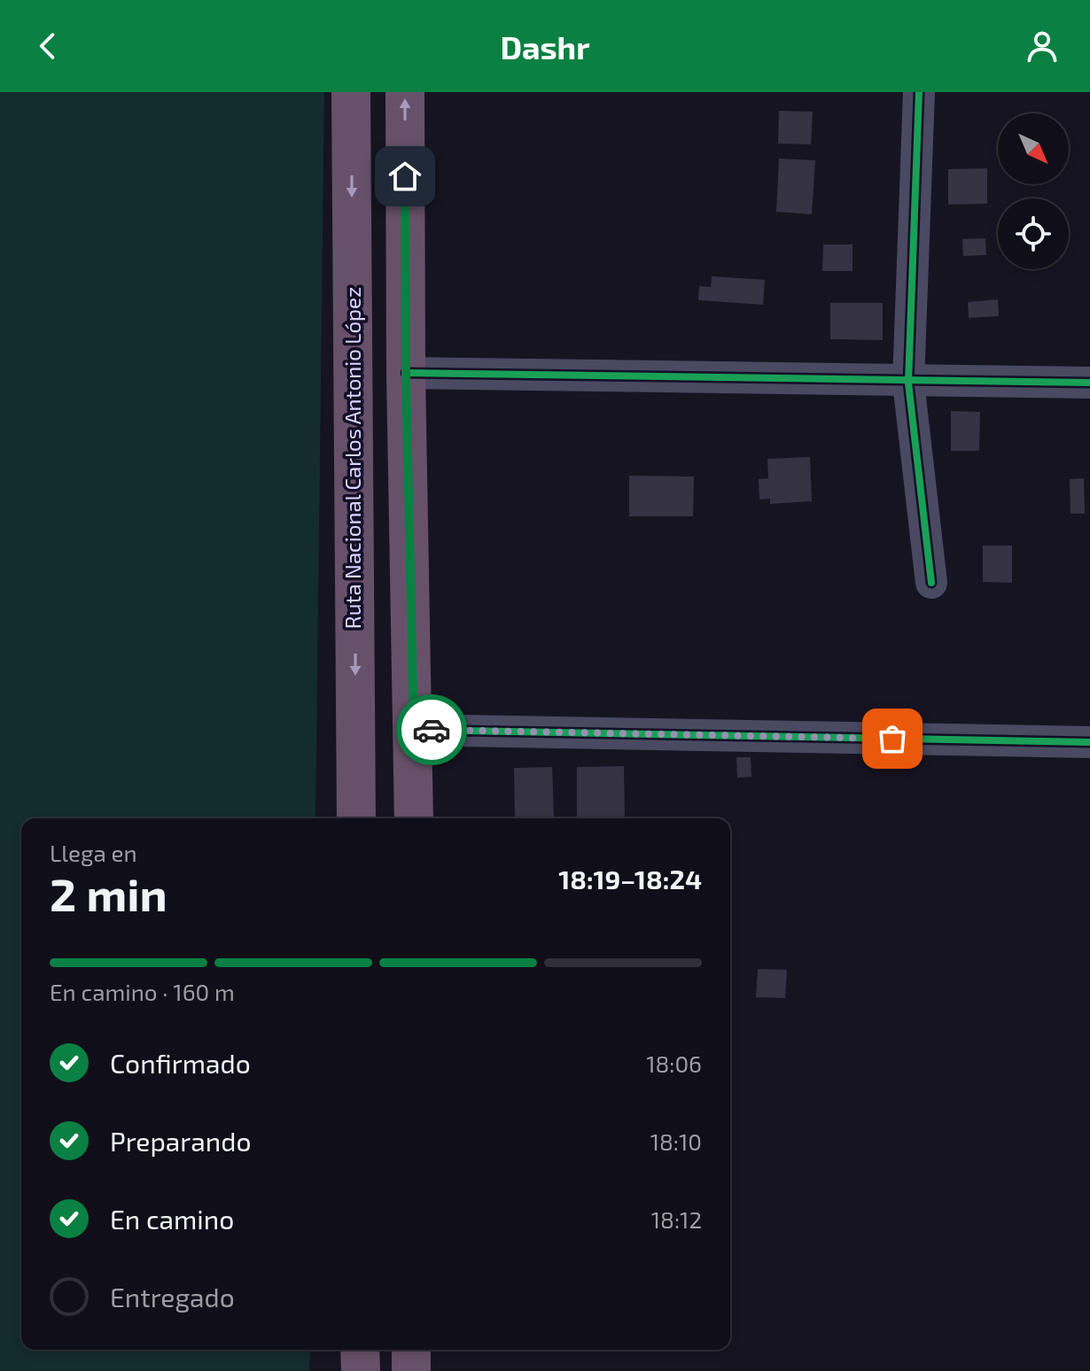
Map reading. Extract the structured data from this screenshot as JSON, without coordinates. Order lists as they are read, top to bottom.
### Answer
{
  "streets": {
    "highway": ["Ruta Nacional Carlos Antonio López"]
  },
  "north": "bottom right",
  "page": {
    "header": "Dashr",
    "heading": ["2 min", "Llega en", "18:19–18:24"],
    "bar": "En camino · 160 m",
    "list": [
      ["Confirmado", "18:06"],
      ["Preparando", "18:10"],
      ["En camino", "18:12"],
      "Entregado"
    ]
  }
}
